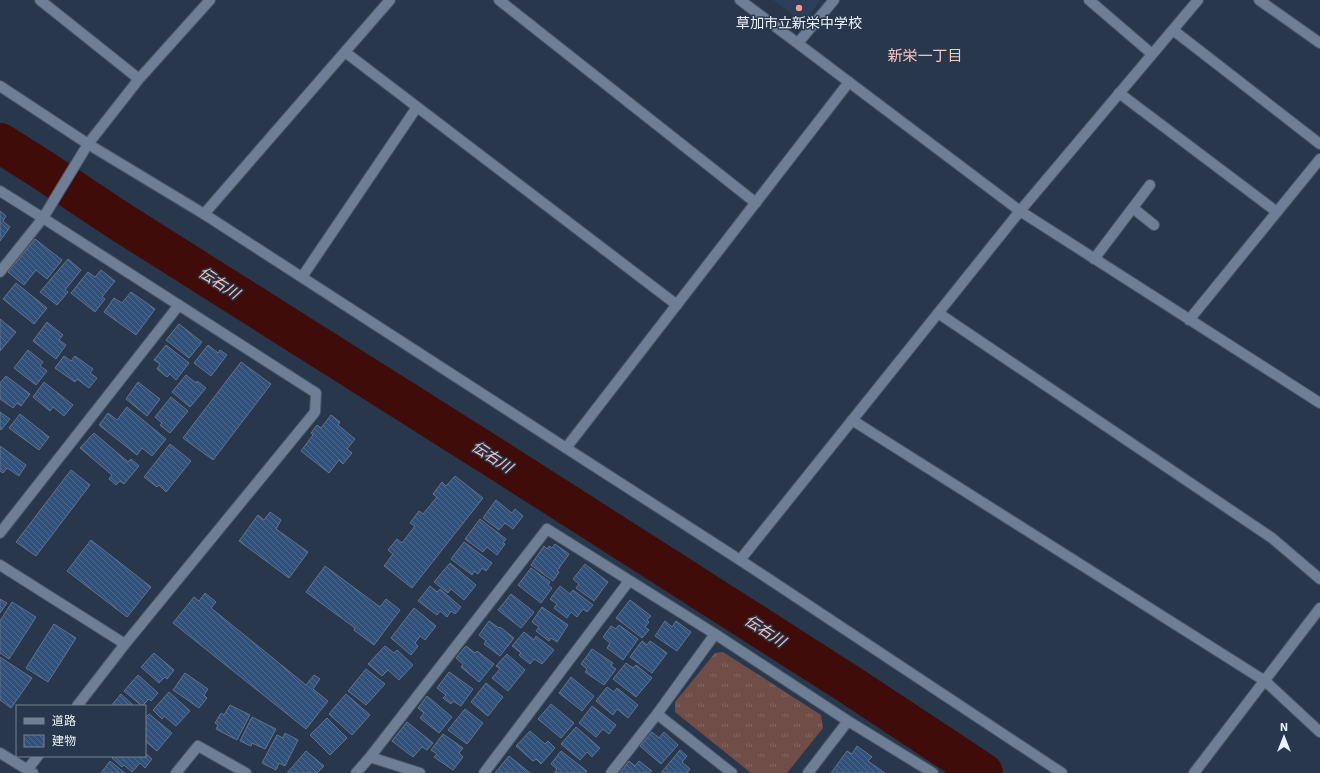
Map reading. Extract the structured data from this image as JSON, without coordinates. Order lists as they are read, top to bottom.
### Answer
{
  "districts": ["新栄一丁目"],
  "water": ["伝右川"],
  "places": ["草加市立新栄中学校"],
  "legend": ["道路", "建物"],
  "north": "top"
}
